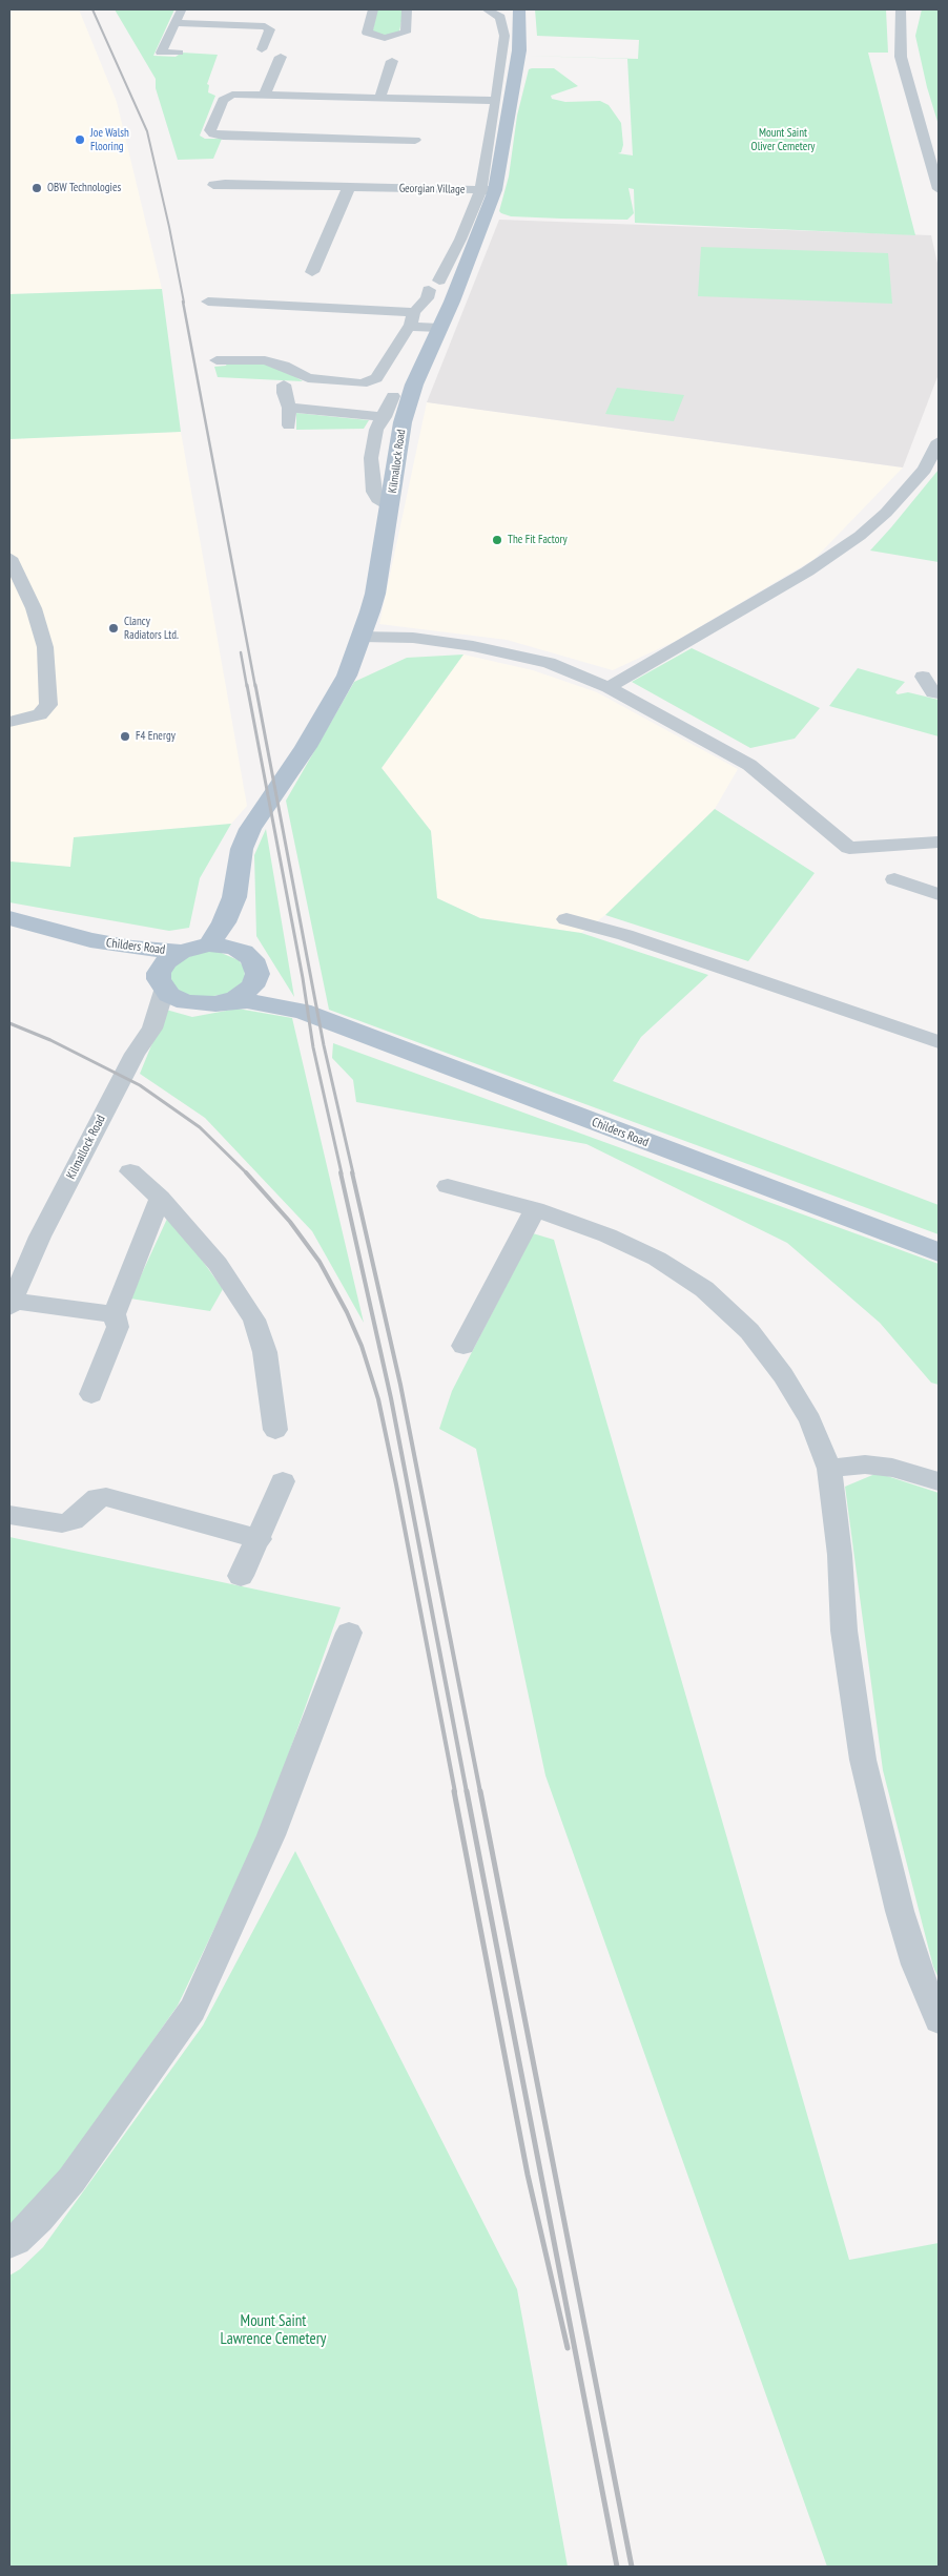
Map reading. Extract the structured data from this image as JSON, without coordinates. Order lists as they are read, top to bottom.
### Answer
{
  "streets": {
    "main road": ["Kilmallock Road", "Childers Road"],
    "street": ["Georgian Village"]
  },
  "crossings": [
    ["Georgian Village", "Kilmallock Road"],
    ["Kilmallock Road", "Childers Road"]
  ],
  "parks": ["Mount Saint Oliver Cemetery", "Mount Saint Lawrence Cemetery"],
  "places": [
    "Joe Walsh Flooring",
    "OBW Technologies",
    "The Fit Factory",
    "Clancy Radiators Ltd.",
    "F4 Energy"
  ]
}
